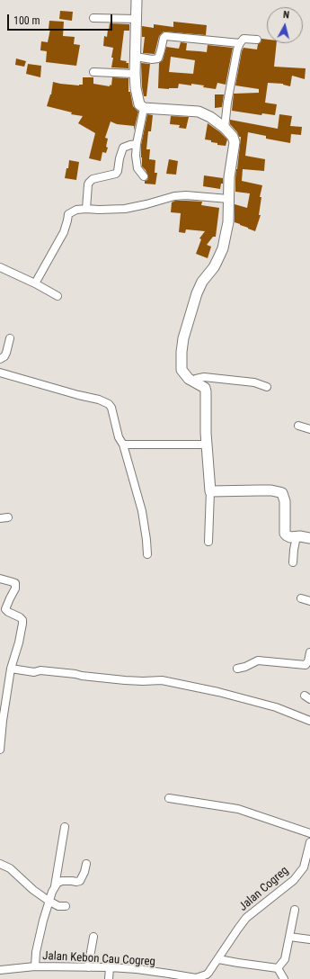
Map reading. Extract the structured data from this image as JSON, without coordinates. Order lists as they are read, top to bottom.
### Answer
{
  "streets": {
    "street": ["Jalan Cogreg", "Jalan Kebon Cau Cogreg"]
  },
  "crossings": [
    ["Jalan Cogreg", "Jalan Kebon Cau Cogreg"]
  ],
  "scale_bar": "100 m",
  "north": "top"
}
